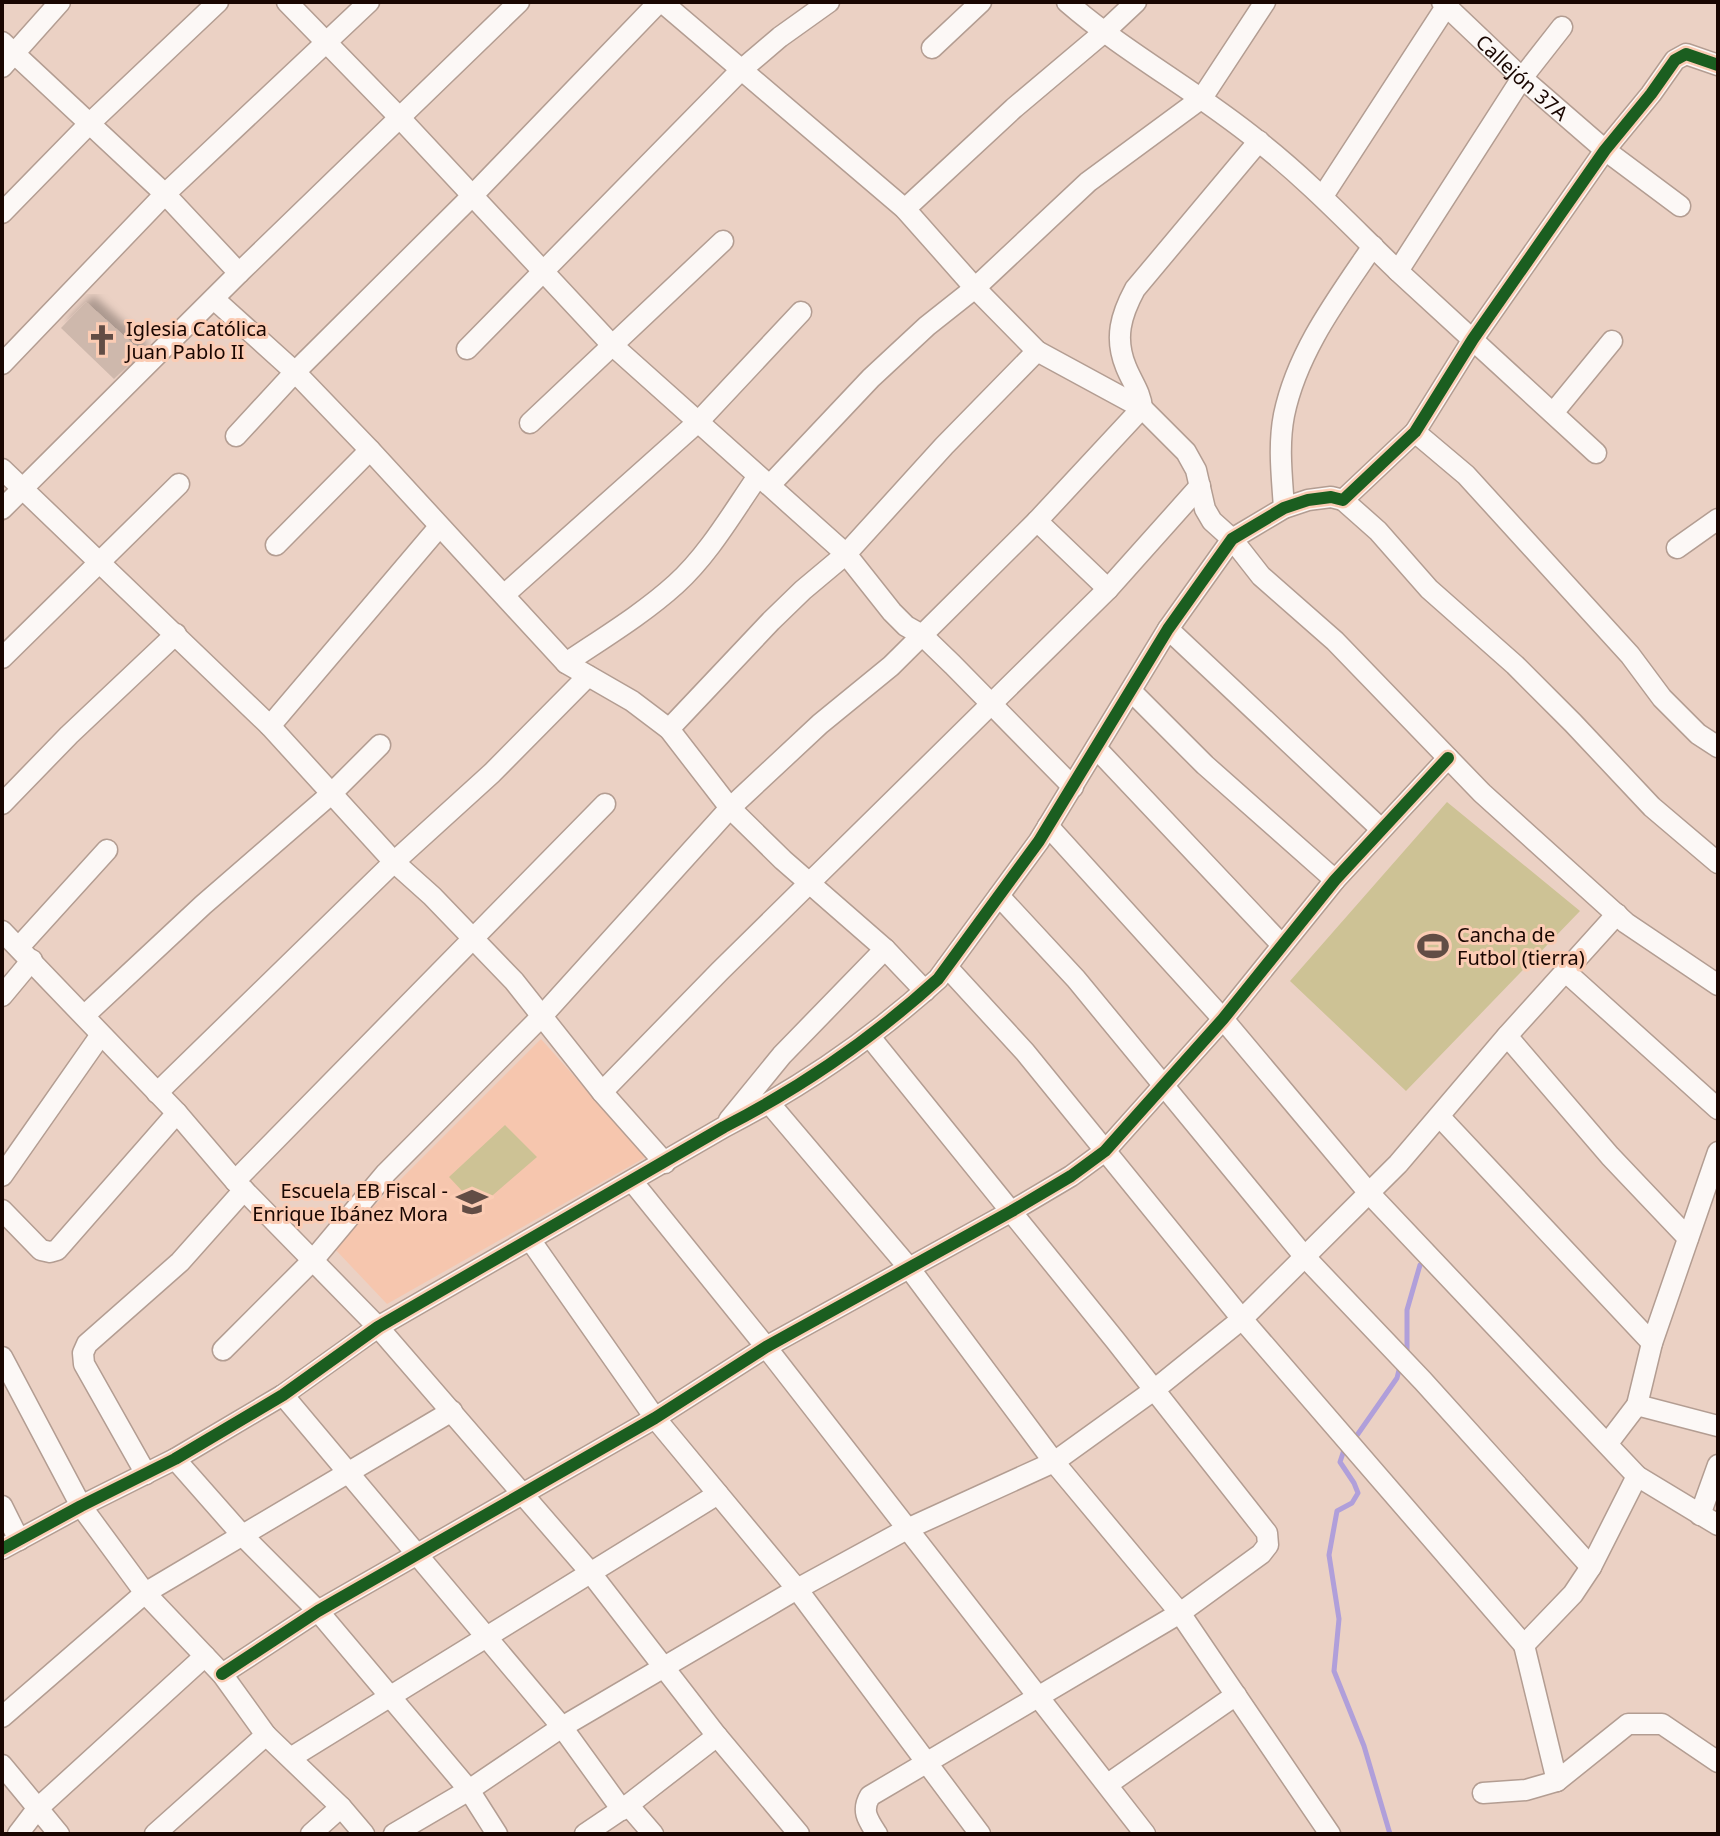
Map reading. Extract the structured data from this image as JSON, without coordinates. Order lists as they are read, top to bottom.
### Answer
{
  "streets": {
    "street": ["Callejón 37A"]
  },
  "places": {
    "church": ["Iglesia Católica Juan Pablo II"],
    "sports": ["Cancha de Futbol (tierra)"],
    "school or university": ["Escuela EB Fiscal - Enrique Ibánez Mora"]
  }
}
